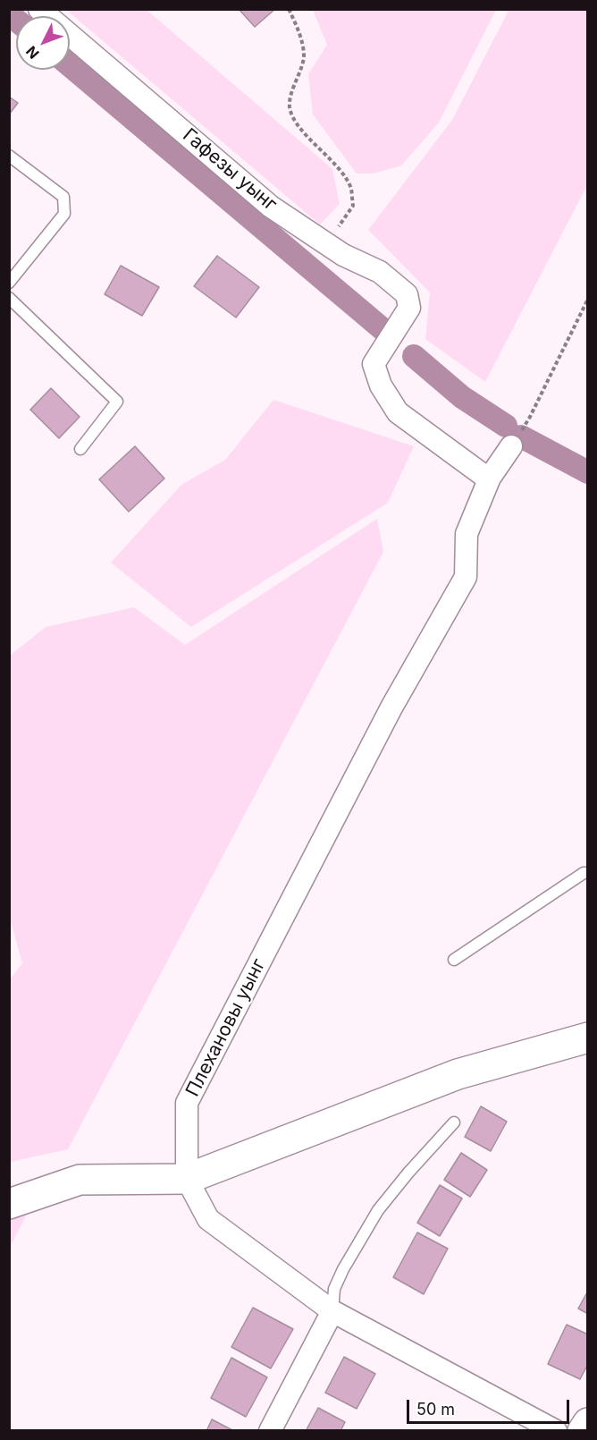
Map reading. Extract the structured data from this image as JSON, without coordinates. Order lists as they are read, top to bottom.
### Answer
{
  "streets": {
    "street": ["Гафезы уынг", "Плехановы уынг"]
  },
  "crossings": [
    ["Гафезы уынг", "Плехановы уынг"]
  ],
  "scale_bar": "50 m",
  "north": "bottom left"
}
